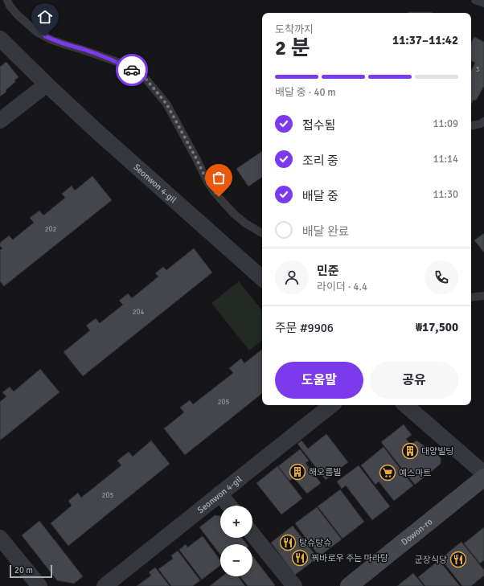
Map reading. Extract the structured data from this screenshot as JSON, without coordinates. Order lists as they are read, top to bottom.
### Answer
{
  "streets": {
    "street": ["Seonwon 4-gil", "Dowon-ro"]
  },
  "places": {
    "building": ["대양빌딩", "해오름빌"],
    "supermarket": ["예스마트"],
    "restaurant": ["탕슈탕슈", "꿔바로우 주는 마라탕", "군장식당"]
  },
  "house_numbers": [
    "3",
    "202",
    "204",
    "205",
    "205"
  ],
  "scale_bar": "20 m",
  "page": {
    "heading": ["2 분", "도착까지", "11:37–11:42"],
    "panel": [
      "민준",
      "라이더 · 4.4",
      "주문 #9906",
      "₩17,500"
    ],
    "bar": "배달 중 · 40 m",
    "list": [
      ["접수됨", "11:09"],
      ["조리 중", "11:14"],
      ["배달 중", "11:30"],
      "배달 완료"
    ],
    "buttons": ["도움말", "공유"],
    "map_buttons": ["+", "−"],
    "scale": "20 m"
  }
}
